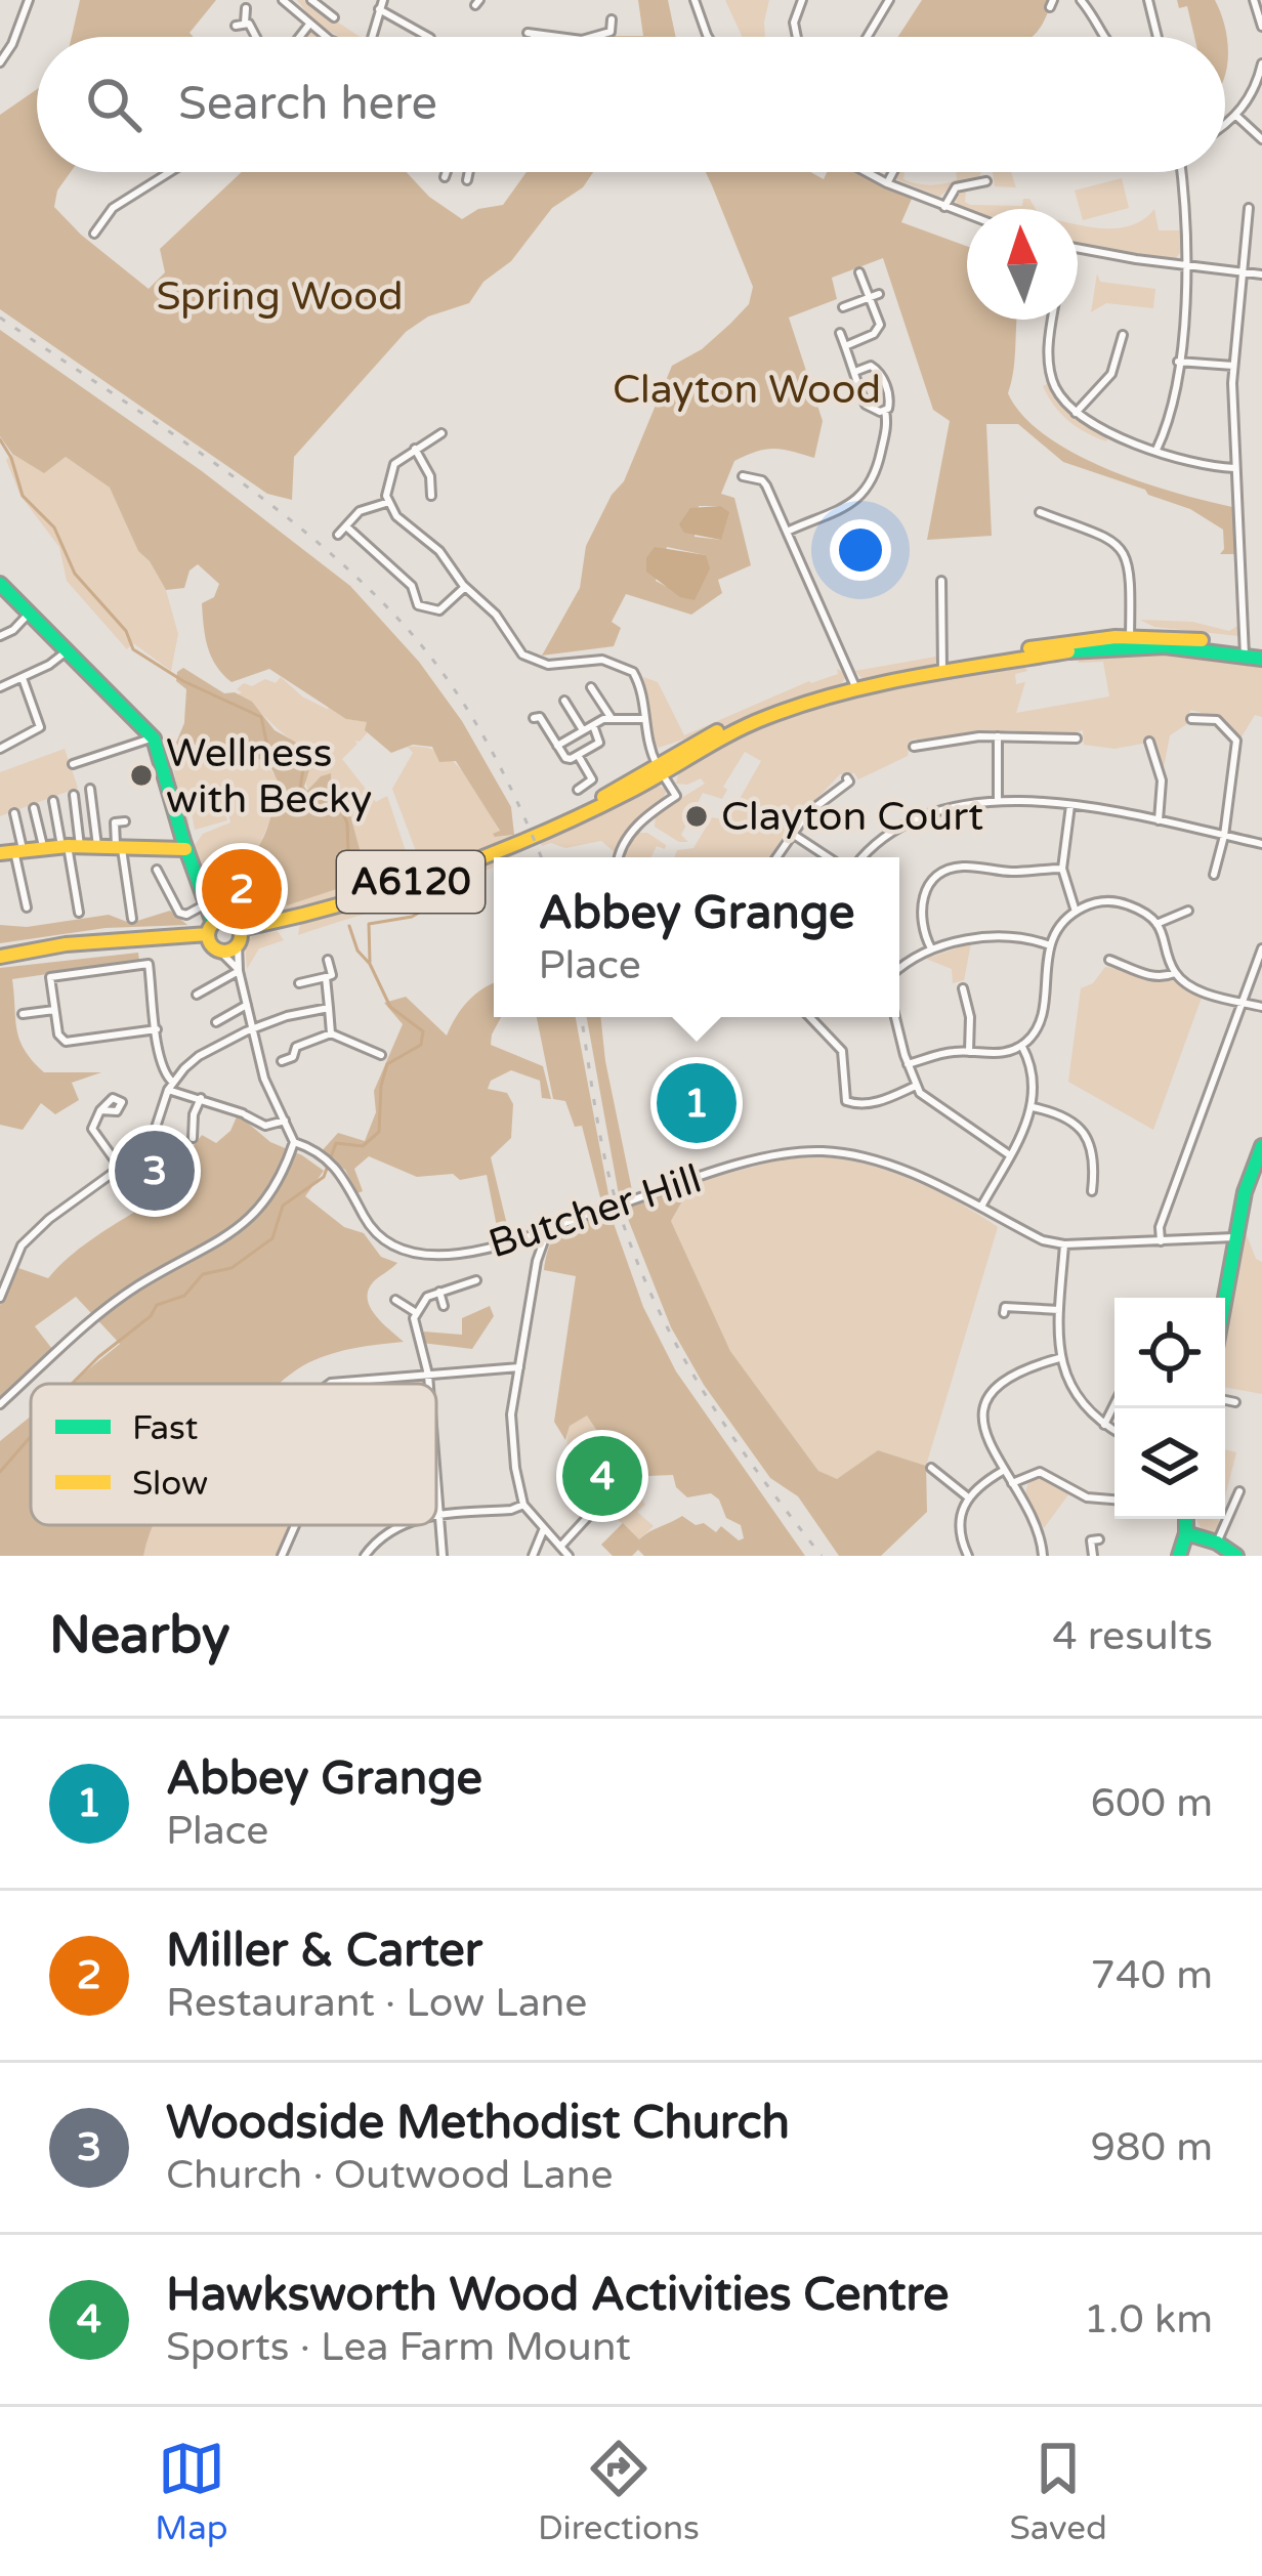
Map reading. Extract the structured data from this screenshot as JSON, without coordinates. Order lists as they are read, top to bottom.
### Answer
{
  "streets": {
    "main road": ["A6120"],
    "street": ["Butcher Hill"]
  },
  "parks": ["Spring Wood", "Clayton Wood"],
  "places": ["Wellness with Becky", "Clayton Court"],
  "legend": ["Fast", "Slow"],
  "north": "top",
  "page": {
    "search": "Search here",
    "pins": [
      "2",
      "1",
      "3",
      "4"
    ],
    "popup": ["Abbey Grange", "Place"],
    "heading": ["Nearby", "4 results"],
    "list": [
      {
        "mark": "1",
        "name": "Abbey Grange",
        "note": "Place",
        "value": "600 m"
      },
      {
        "mark": "2",
        "name": "Miller & Carter",
        "note": "Restaurant · Low Lane",
        "value": "740 m"
      },
      {
        "mark": "3",
        "name": "Woodside Methodist Church",
        "note": "Church · Outwood Lane",
        "value": "980 m"
      },
      {
        "mark": "4",
        "name": "Hawksworth Wood Activities Centre",
        "note": "Sports · Lea Farm Mount",
        "value": "1.0 km"
      }
    ],
    "nav": ["Map", "Directions", "Saved"]
  }
}
